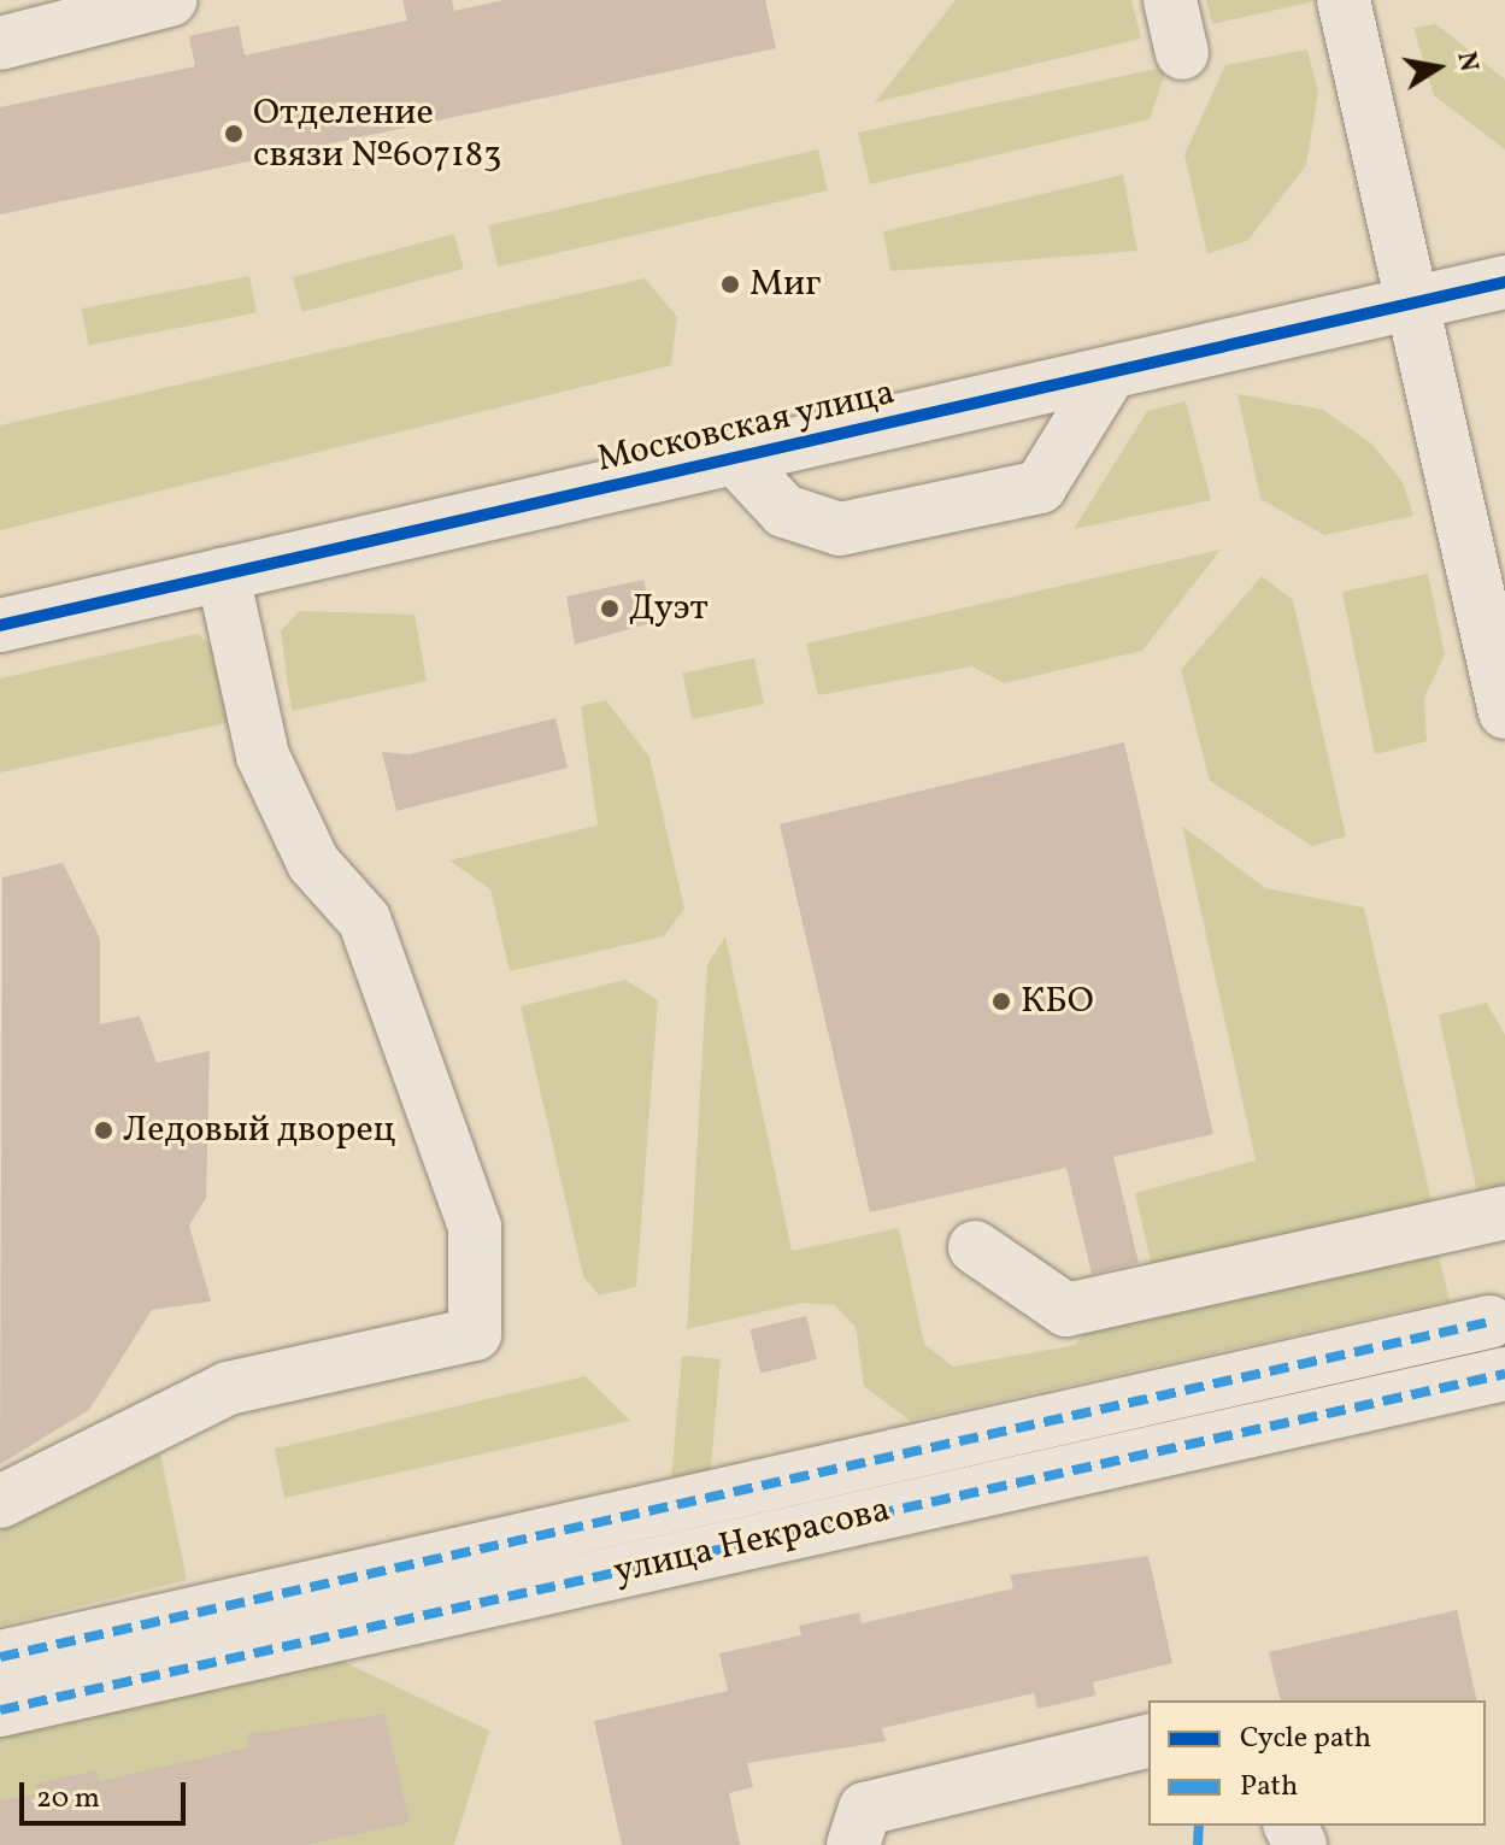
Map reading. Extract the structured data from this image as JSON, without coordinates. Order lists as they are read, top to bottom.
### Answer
{
  "streets": {
    "street": ["Московская улица", "улица Некрасова"]
  },
  "places": [
    "Отделение связи №607183",
    "Миг",
    "Дуэт",
    "КБО",
    "Ледовый дворец"
  ],
  "legend": ["Cycle path", "Path"],
  "scale_bar": "20 m",
  "north": "right"
}
